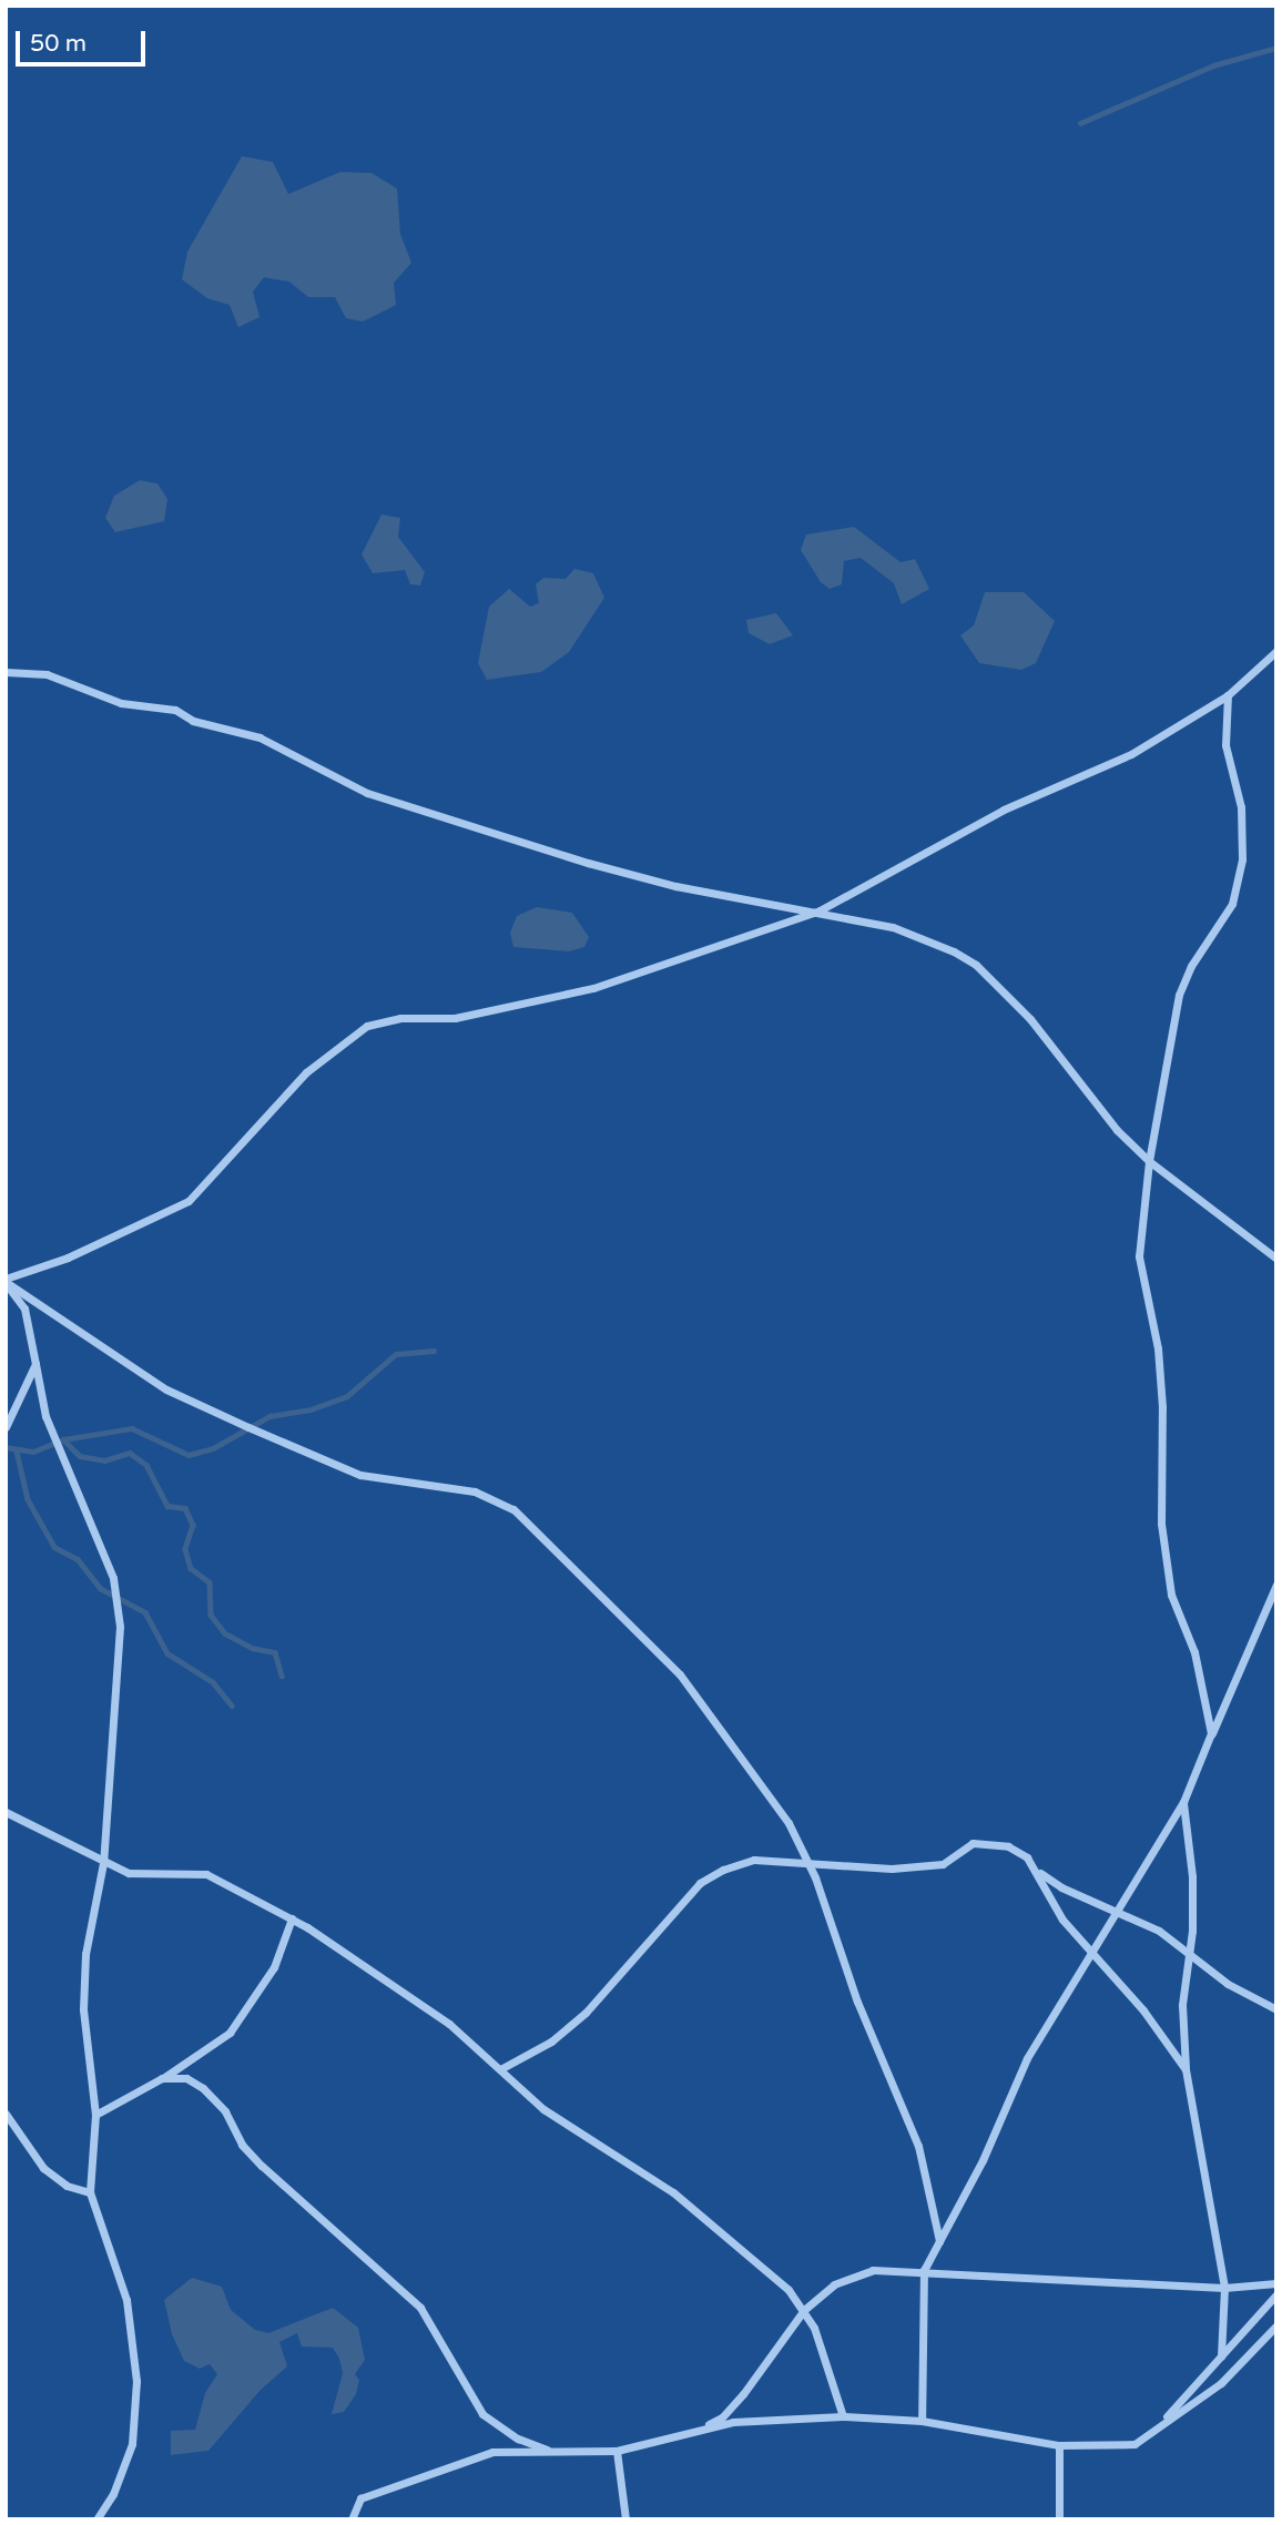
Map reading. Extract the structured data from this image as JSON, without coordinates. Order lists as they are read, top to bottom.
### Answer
{
  "scale_bar": "50 m"
}
